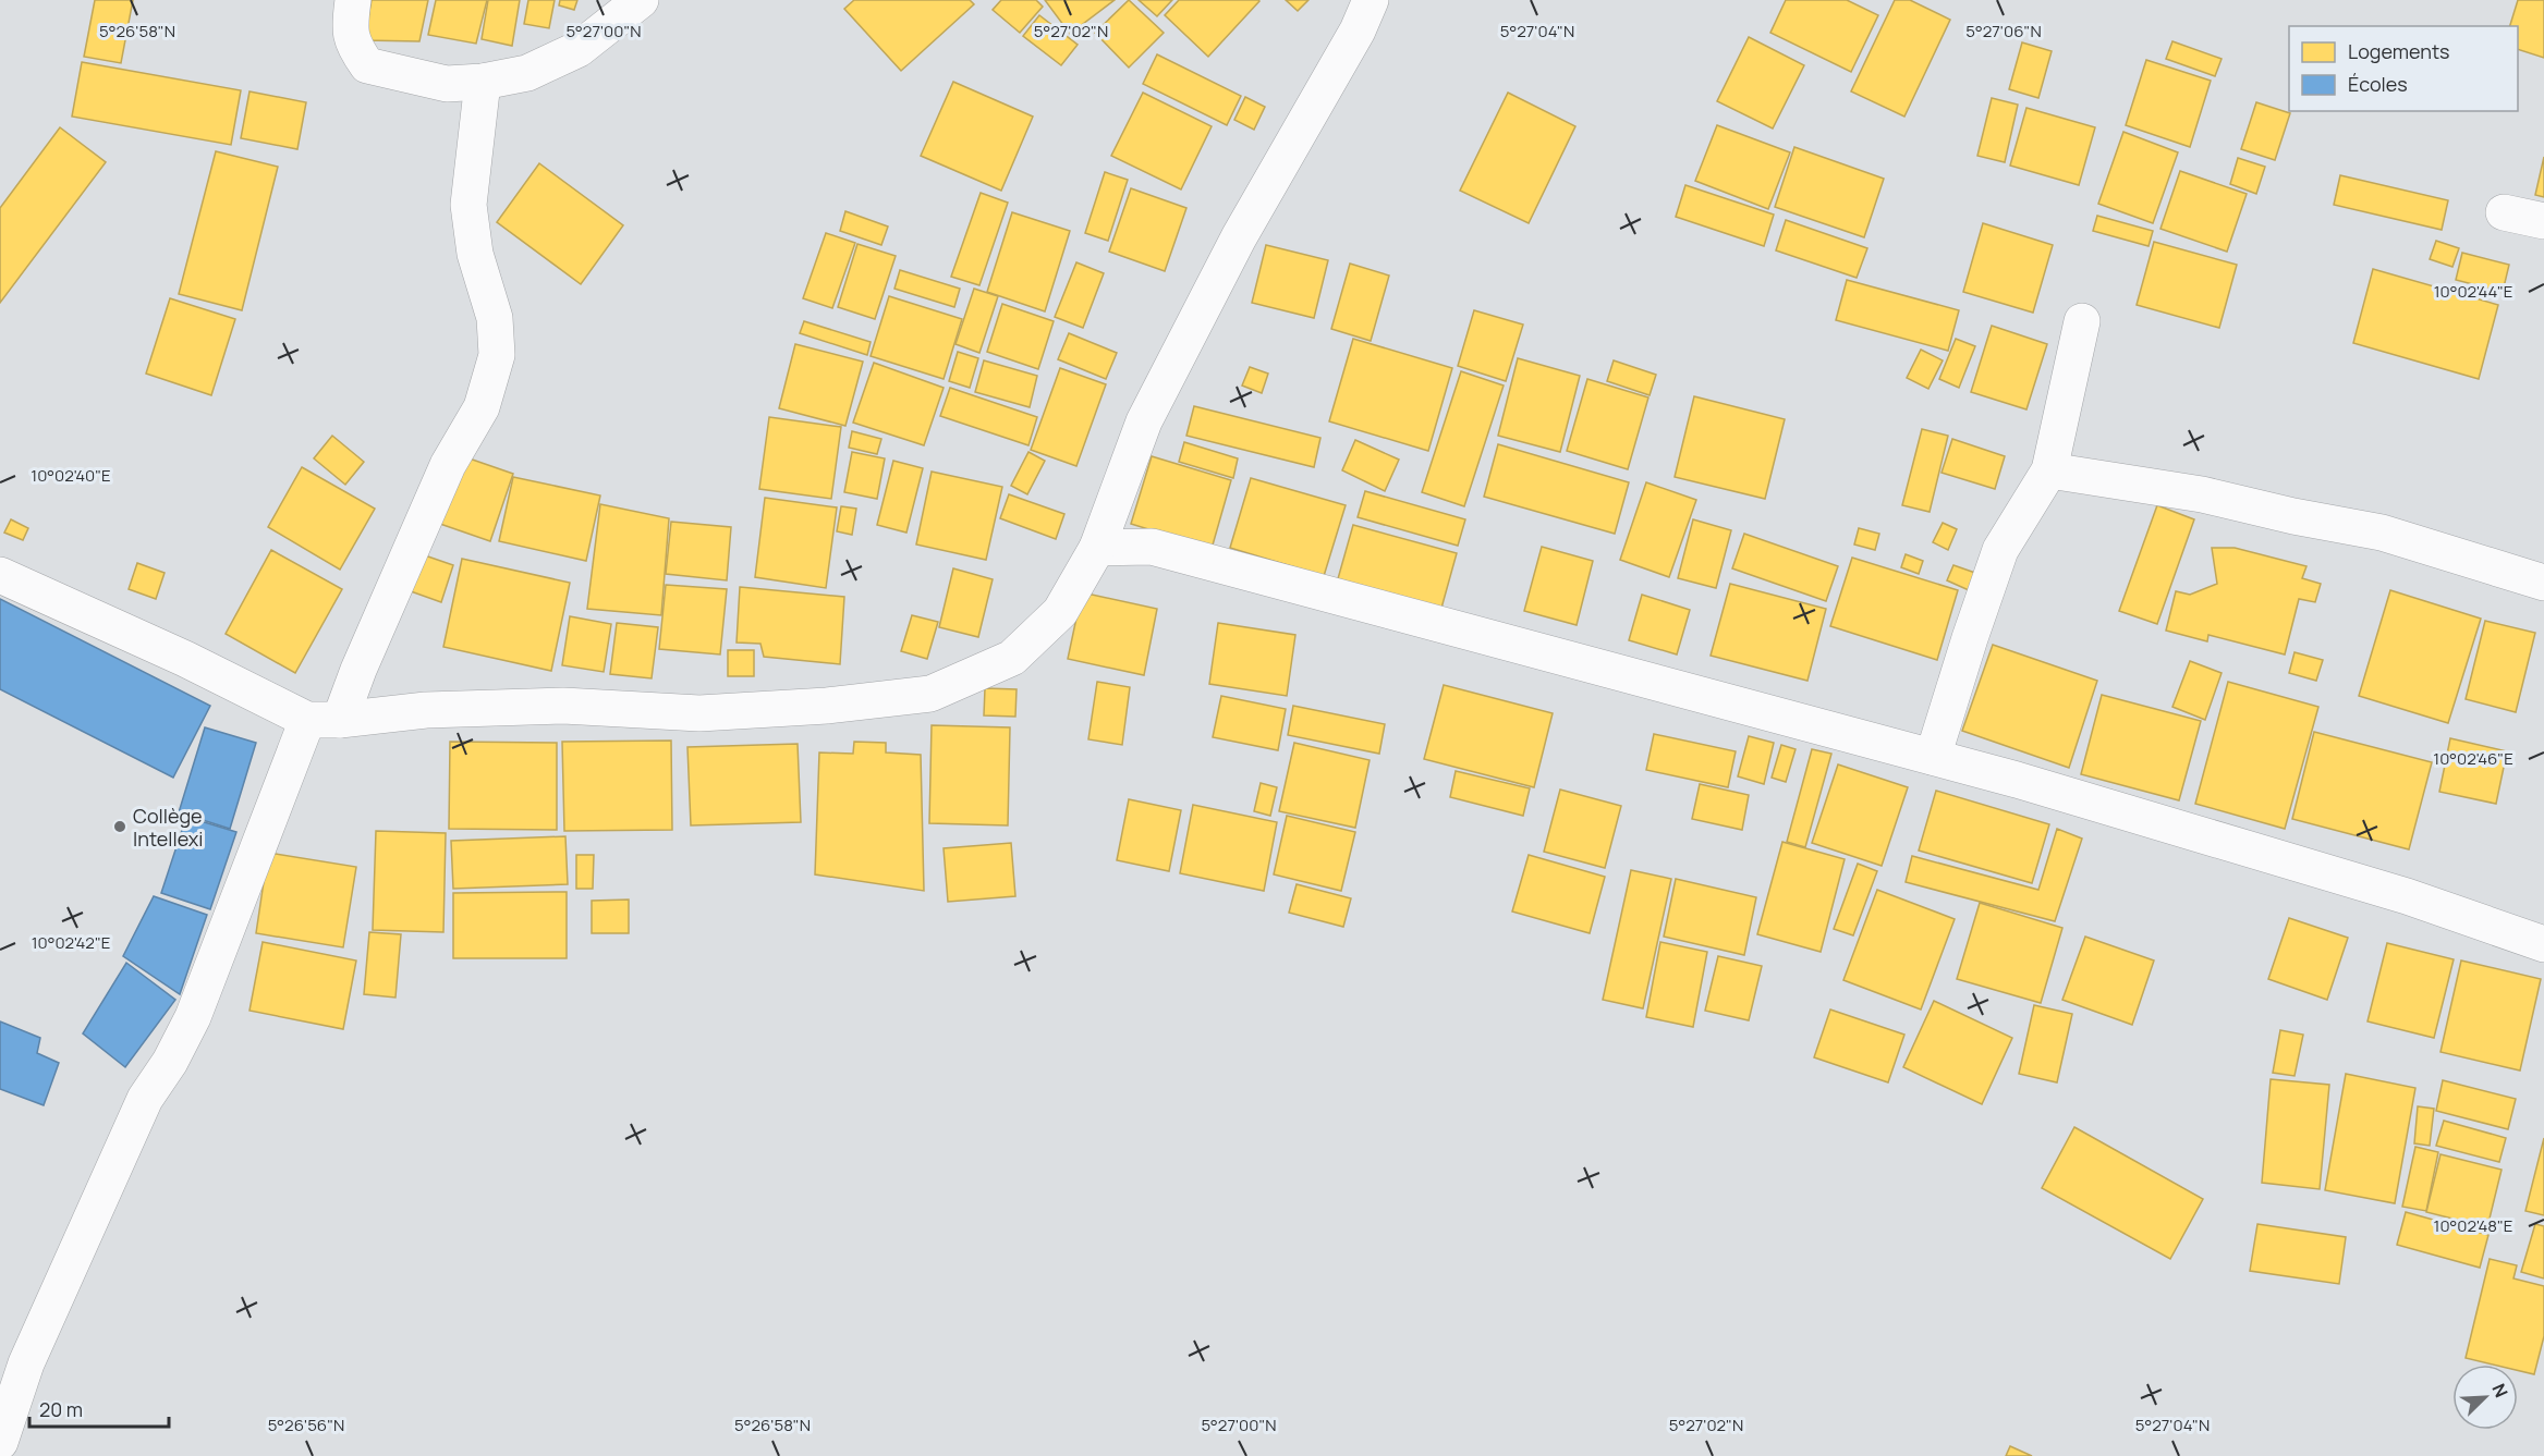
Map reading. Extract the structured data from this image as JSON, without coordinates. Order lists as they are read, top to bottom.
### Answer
{
  "places": ["Collège Intellexi"],
  "legend": ["Logements", "Écoles"],
  "scale_bar": "20 m",
  "north": "top right",
  "coordinates": [
    "5°27'02\"N",
    "5°27'04\"N",
    "5°27'06\"N",
    "5°26'58\"N",
    "5°27'00\"N",
    "10°02'44\"E",
    "10°02'40\"E",
    "10°02'46\"E",
    "10°02'42\"E",
    "10°02'48\"E",
    "5°26'56\"N"
  ]
}
